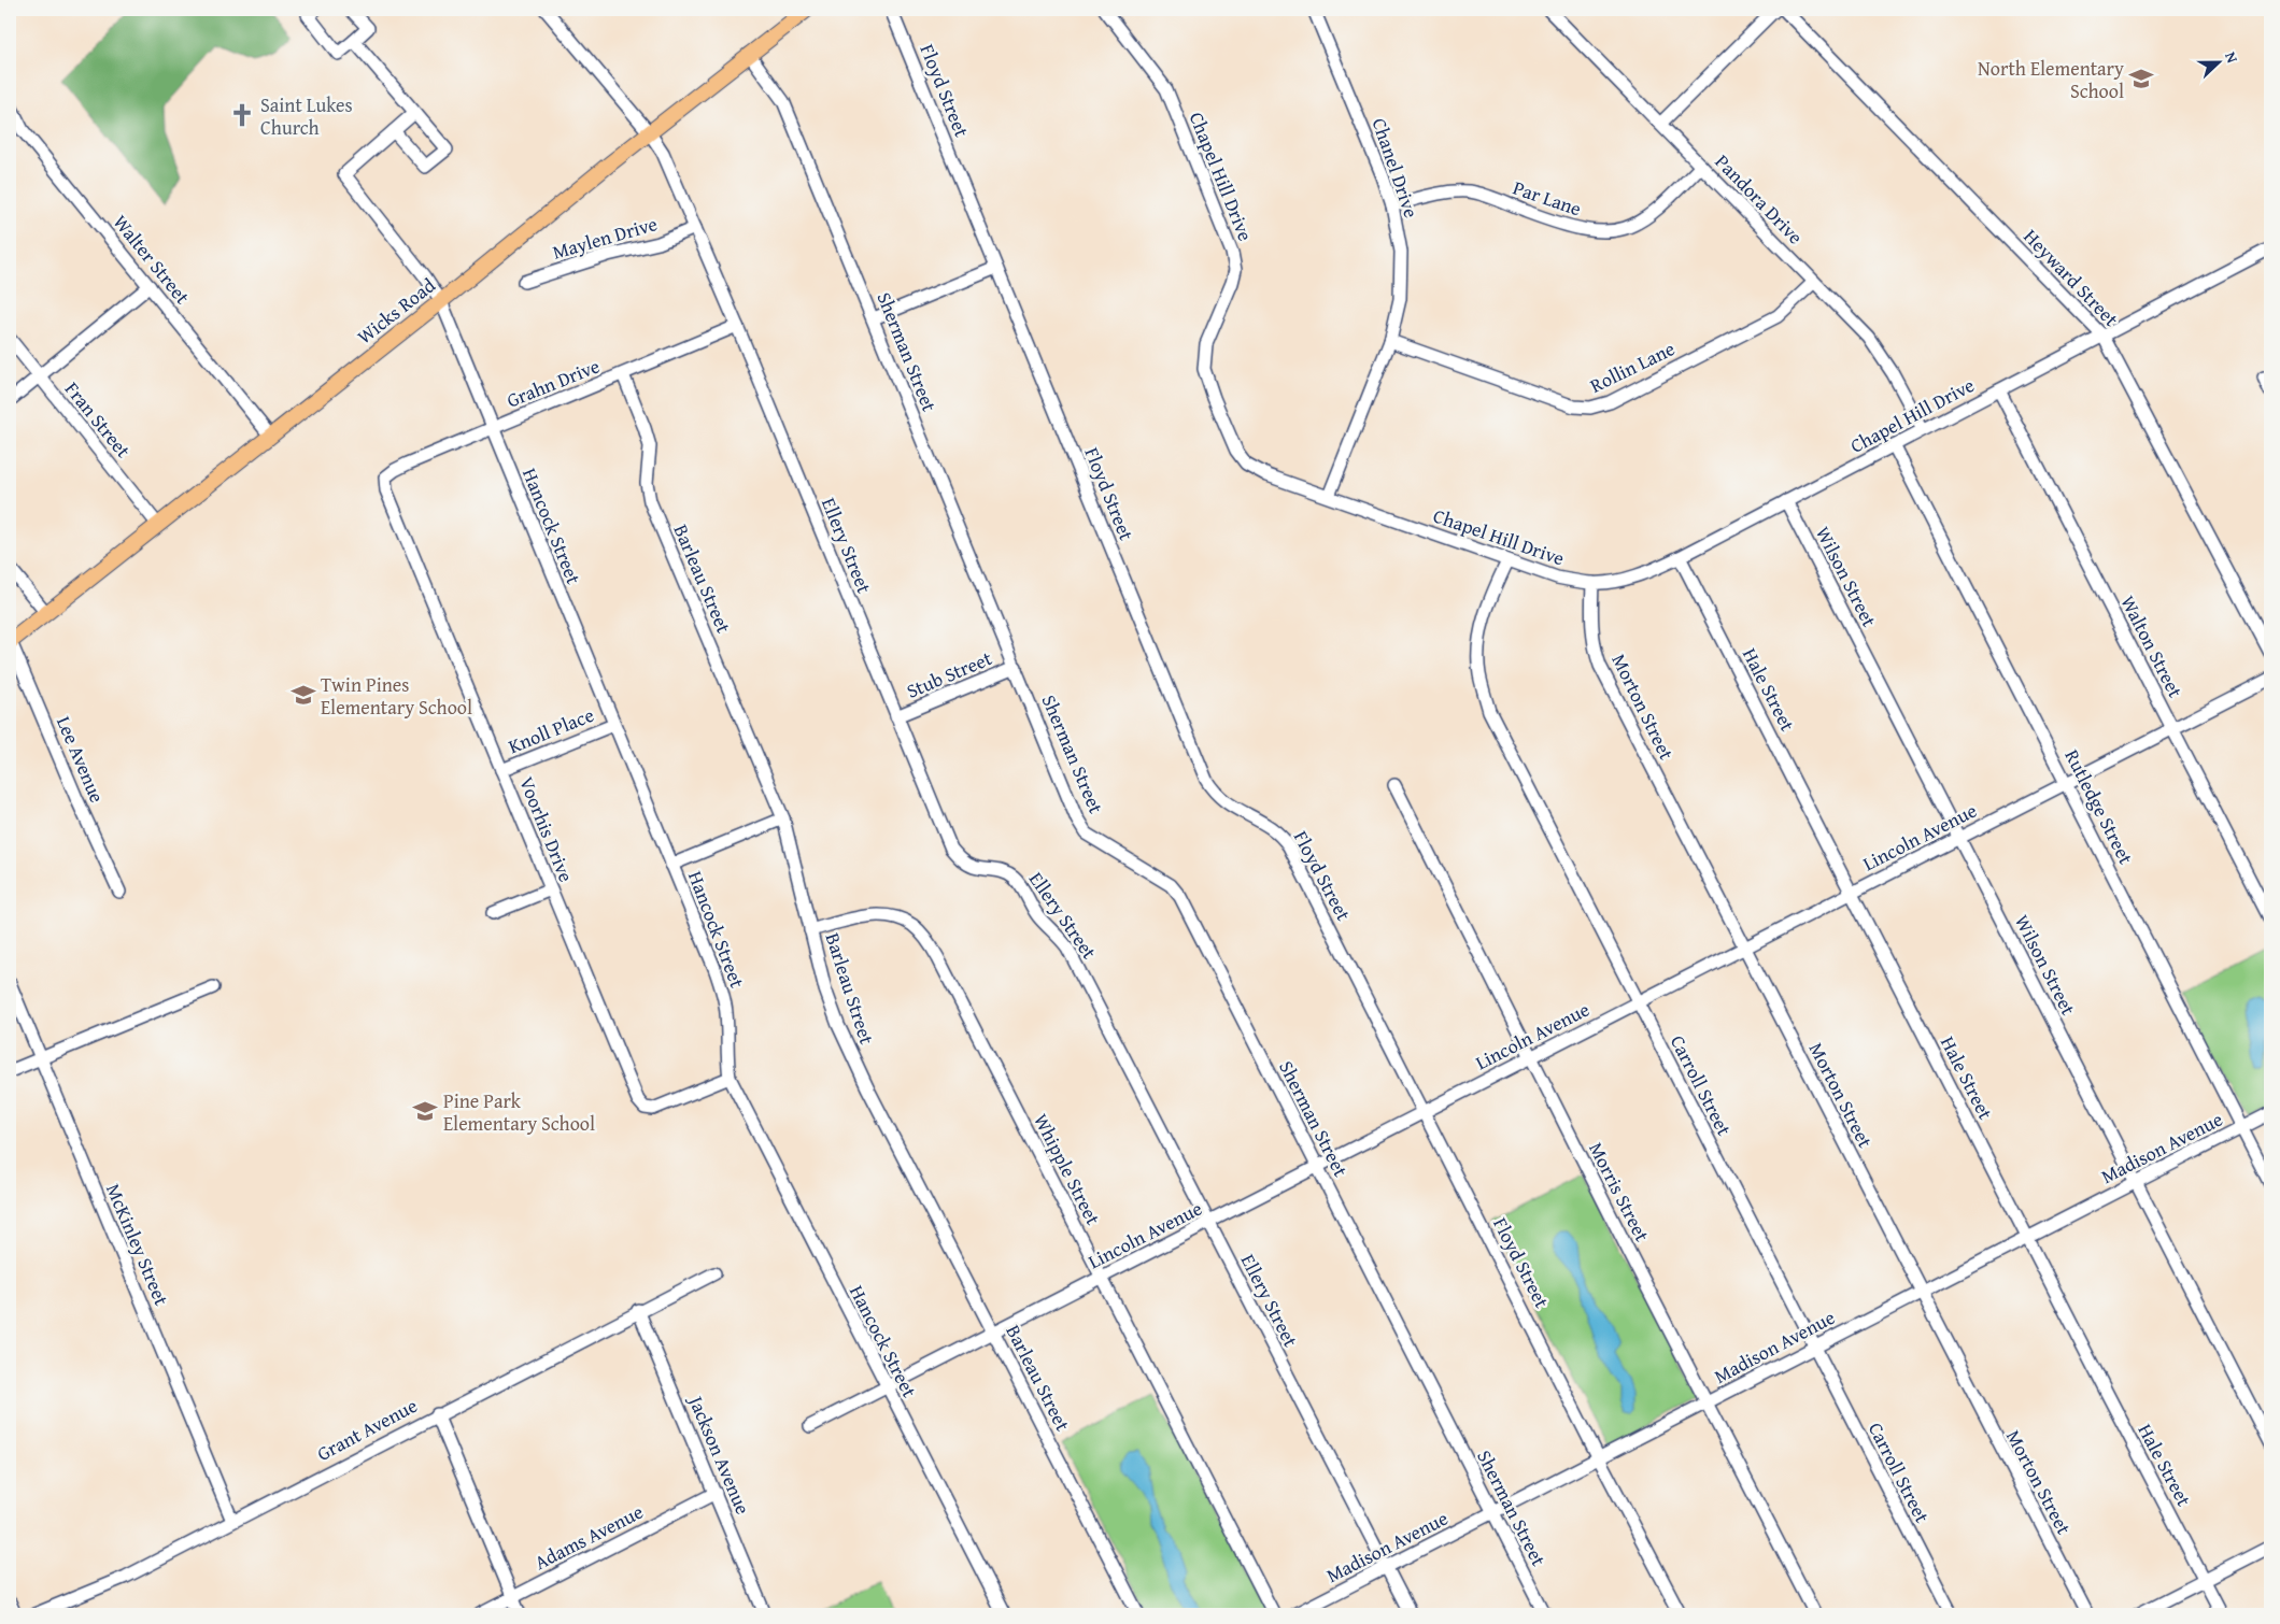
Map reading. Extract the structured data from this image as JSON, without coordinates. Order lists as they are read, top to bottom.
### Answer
{
  "streets": {
    "main road": ["Wicks Road"],
    "street": [
      "Floyd Street",
      "Chanel Drive",
      "Chapel Hill Drive",
      "Par Lane",
      "Pandora Drive",
      "Maylen Drive",
      "Walter Street",
      "Heyward Street",
      "Sherman Street",
      "Rollin Lane",
      "Grahn Drive",
      "Fran Street",
      "Hancock Street",
      "Ellery Street",
      "Wilson Street",
      "Barleau Street",
      "Walton Street",
      "Stub Street",
      "Hale Street",
      "Morton Street",
      "Knoll Place",
      "Lee Avenue",
      "Rutledge Street",
      "Voorhis Drive",
      "Lincoln Avenue",
      "Carroll Street",
      "Madison Avenue",
      "Whipple Street",
      "Morris Street",
      "McKinley Street",
      "Grant Avenue",
      "Jackson Avenue",
      "Adams Avenue"
    ]
  },
  "crossings": [
    ["Floyd Street", "Lincoln Avenue"],
    ["Floyd Street", "Madison Avenue"],
    ["Chanel Drive", "Chapel Hill Drive"],
    ["Chanel Drive", "Par Lane"],
    ["Chanel Drive", "Rollin Lane"],
    ["Chapel Hill Drive", "Pandora Drive"],
    ["Chapel Hill Drive", "Heyward Street"],
    ["Chapel Hill Drive", "Wilson Street"],
    ["Chapel Hill Drive", "Walton Street"],
    ["Chapel Hill Drive", "Hale Street"],
    ["Chapel Hill Drive", "Morton Street"],
    ["Chapel Hill Drive", "Rutledge Street"],
    ["Chapel Hill Drive", "Carroll Street"],
    ["Par Lane", "Pandora Drive"],
    ["Pandora Drive", "Rollin Lane"],
    ["Maylen Drive", "Ellery Street"],
    ["Walter Street", "Wicks Road"],
    ["Wicks Road", "Sherman Street"],
    ["Wicks Road", "Fran Street"],
    ["Wicks Road", "Hancock Street"],
    ["Wicks Road", "Ellery Street"],
    ["Wicks Road", "Lee Avenue"],
    ["Sherman Street", "Stub Street"],
    ["Sherman Street", "Lincoln Avenue"],
    ["Sherman Street", "Madison Avenue"],
    ["Grahn Drive", "Hancock Street"],
    ["Grahn Drive", "Ellery Street"],
    ["Grahn Drive", "Barleau Street"],
    ["Grahn Drive", "Voorhis Drive"],
    ["Hancock Street", "Knoll Place"],
    ["Hancock Street", "Voorhis Drive"],
    ["Hancock Street", "Lincoln Avenue"],
    ["Ellery Street", "Stub Street"],
    ["Ellery Street", "Lincoln Avenue"],
    ["Ellery Street", "Madison Avenue"],
    ["Wilson Street", "Lincoln Avenue"],
    ["Wilson Street", "Madison Avenue"],
    ["Barleau Street", "Lincoln Avenue"],
    ["Barleau Street", "Whipple Street"],
    ["Walton Street", "Lincoln Avenue"],
    ["Hale Street", "Lincoln Avenue"],
    ["Hale Street", "Madison Avenue"],
    ["Morton Street", "Lincoln Avenue"],
    ["Morton Street", "Madison Avenue"],
    ["Knoll Place", "Voorhis Drive"],
    ["Rutledge Street", "Lincoln Avenue"],
    ["Rutledge Street", "Madison Avenue"],
    ["Lincoln Avenue", "Carroll Street"],
    ["Lincoln Avenue", "Whipple Street"],
    ["Lincoln Avenue", "Morris Street"],
    ["Carroll Street", "Madison Avenue"],
    ["Madison Avenue", "Morris Street"],
    ["McKinley Street", "Grant Avenue"],
    ["Grant Avenue", "Jackson Avenue"],
    ["Jackson Avenue", "Adams Avenue"]
  ],
  "places": {
    "school or university": ["North Elementary School", "Twin Pines Elementary School", "Pine Park Elementary School"],
    "church": ["Saint Lukes Church"]
  },
  "north": "right"
}
